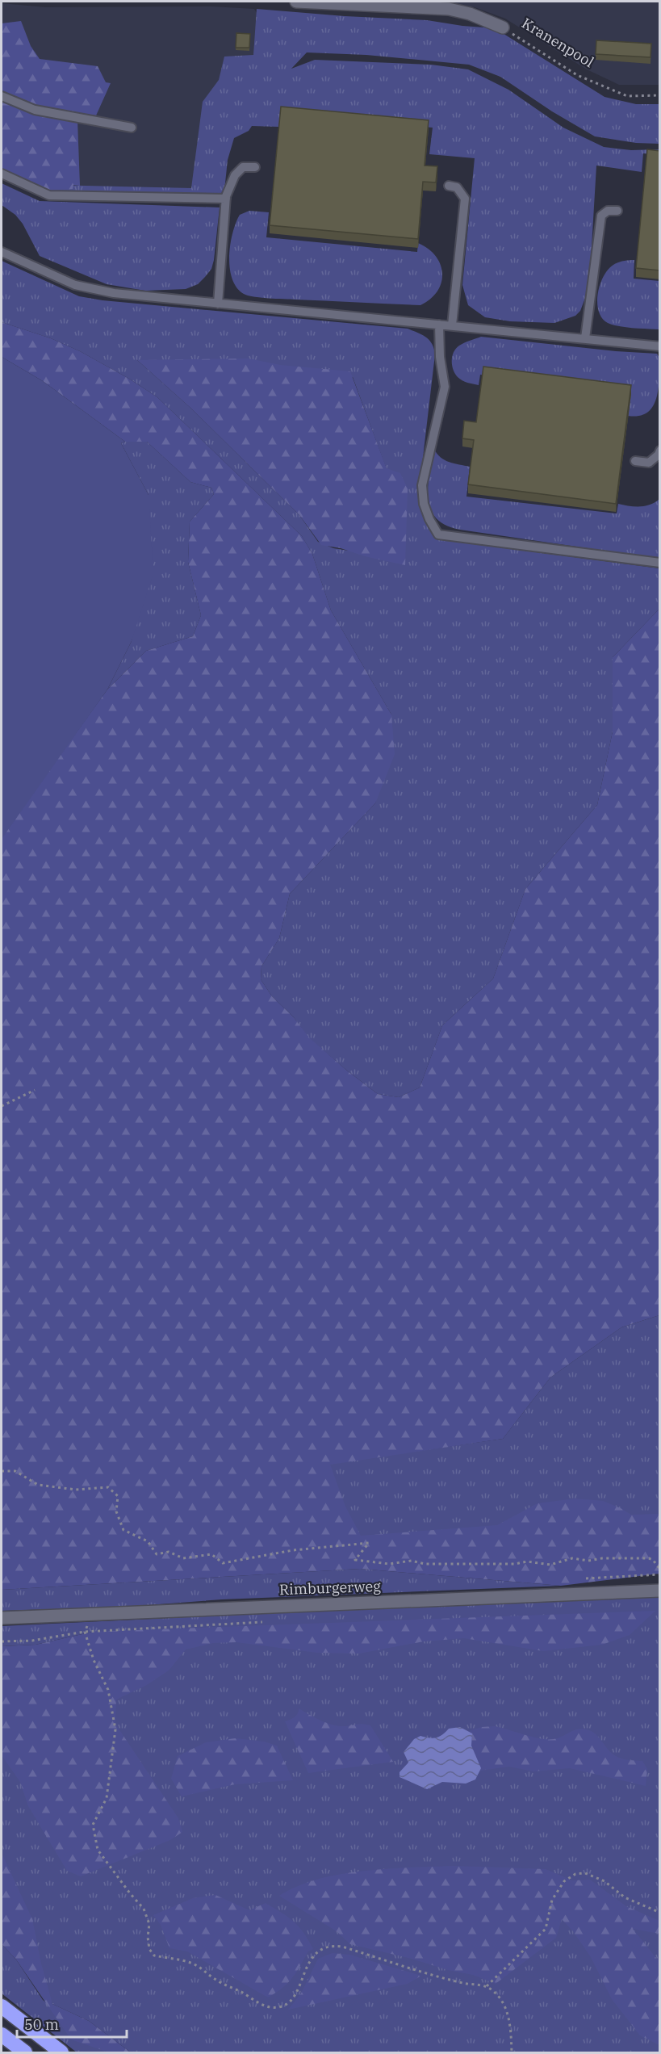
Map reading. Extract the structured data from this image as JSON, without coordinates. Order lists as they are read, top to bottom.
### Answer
{
  "streets": {
    "street": ["Kranenpool", "Rimburgerweg"]
  },
  "scale_bar": "50 m"
}
